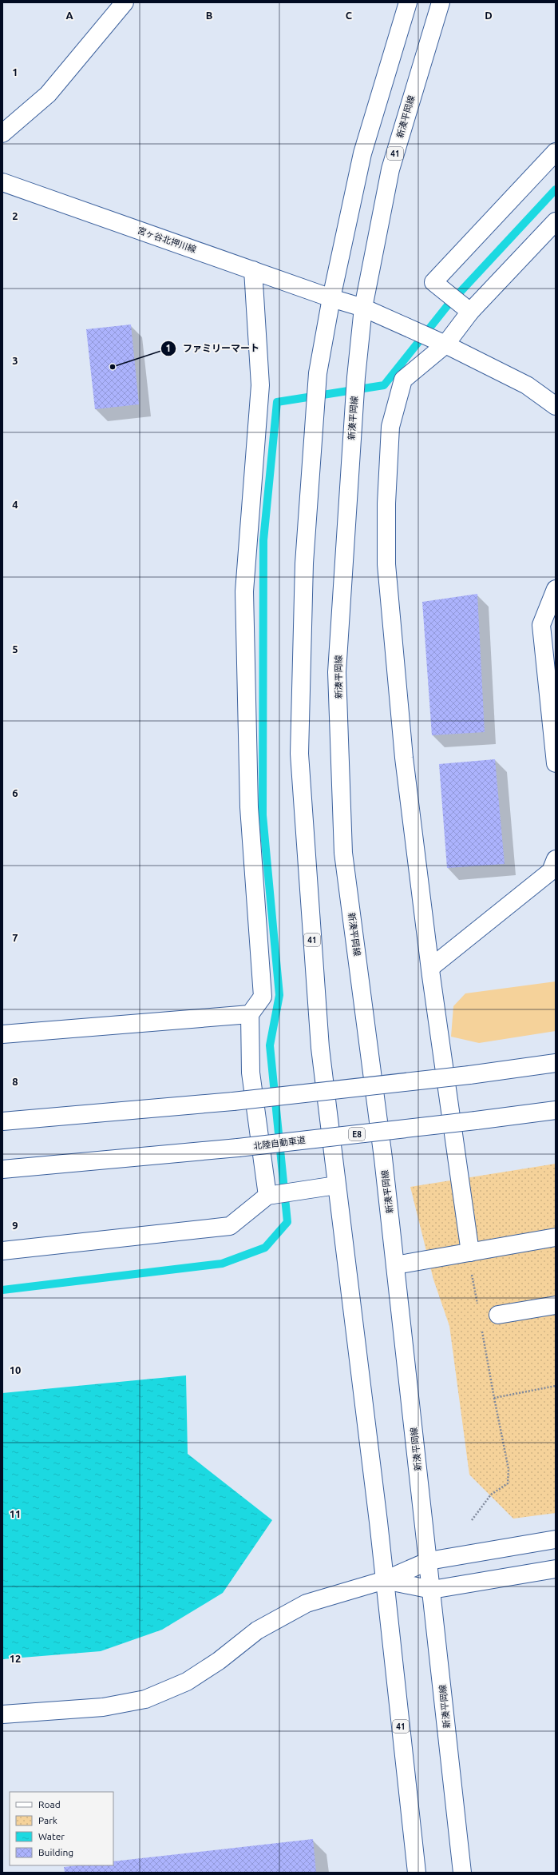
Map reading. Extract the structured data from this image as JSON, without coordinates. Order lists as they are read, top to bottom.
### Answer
{
  "streets": {
    "main road": [
      "新湊平岡線",
      "41",
      "宮ヶ谷北押川線",
      "E8",
      "北陸自動車道"
    ]
  },
  "crossings": [
    ["新湊平岡線", "宮ヶ谷北押川線"],
    ["41", "宮ヶ谷北押川線"]
  ],
  "places": ["ファミリーマート"],
  "legend": [
    "Road",
    "Park",
    "Water",
    "Building"
  ],
  "grid": {
    "columns": [
      "A",
      "B",
      "C",
      "D"
    ],
    "rows": [
      "1",
      "2",
      "3",
      "4",
      "5",
      "6",
      "7",
      "8",
      "9",
      "10",
      "11",
      "12"
    ]
  }
}
